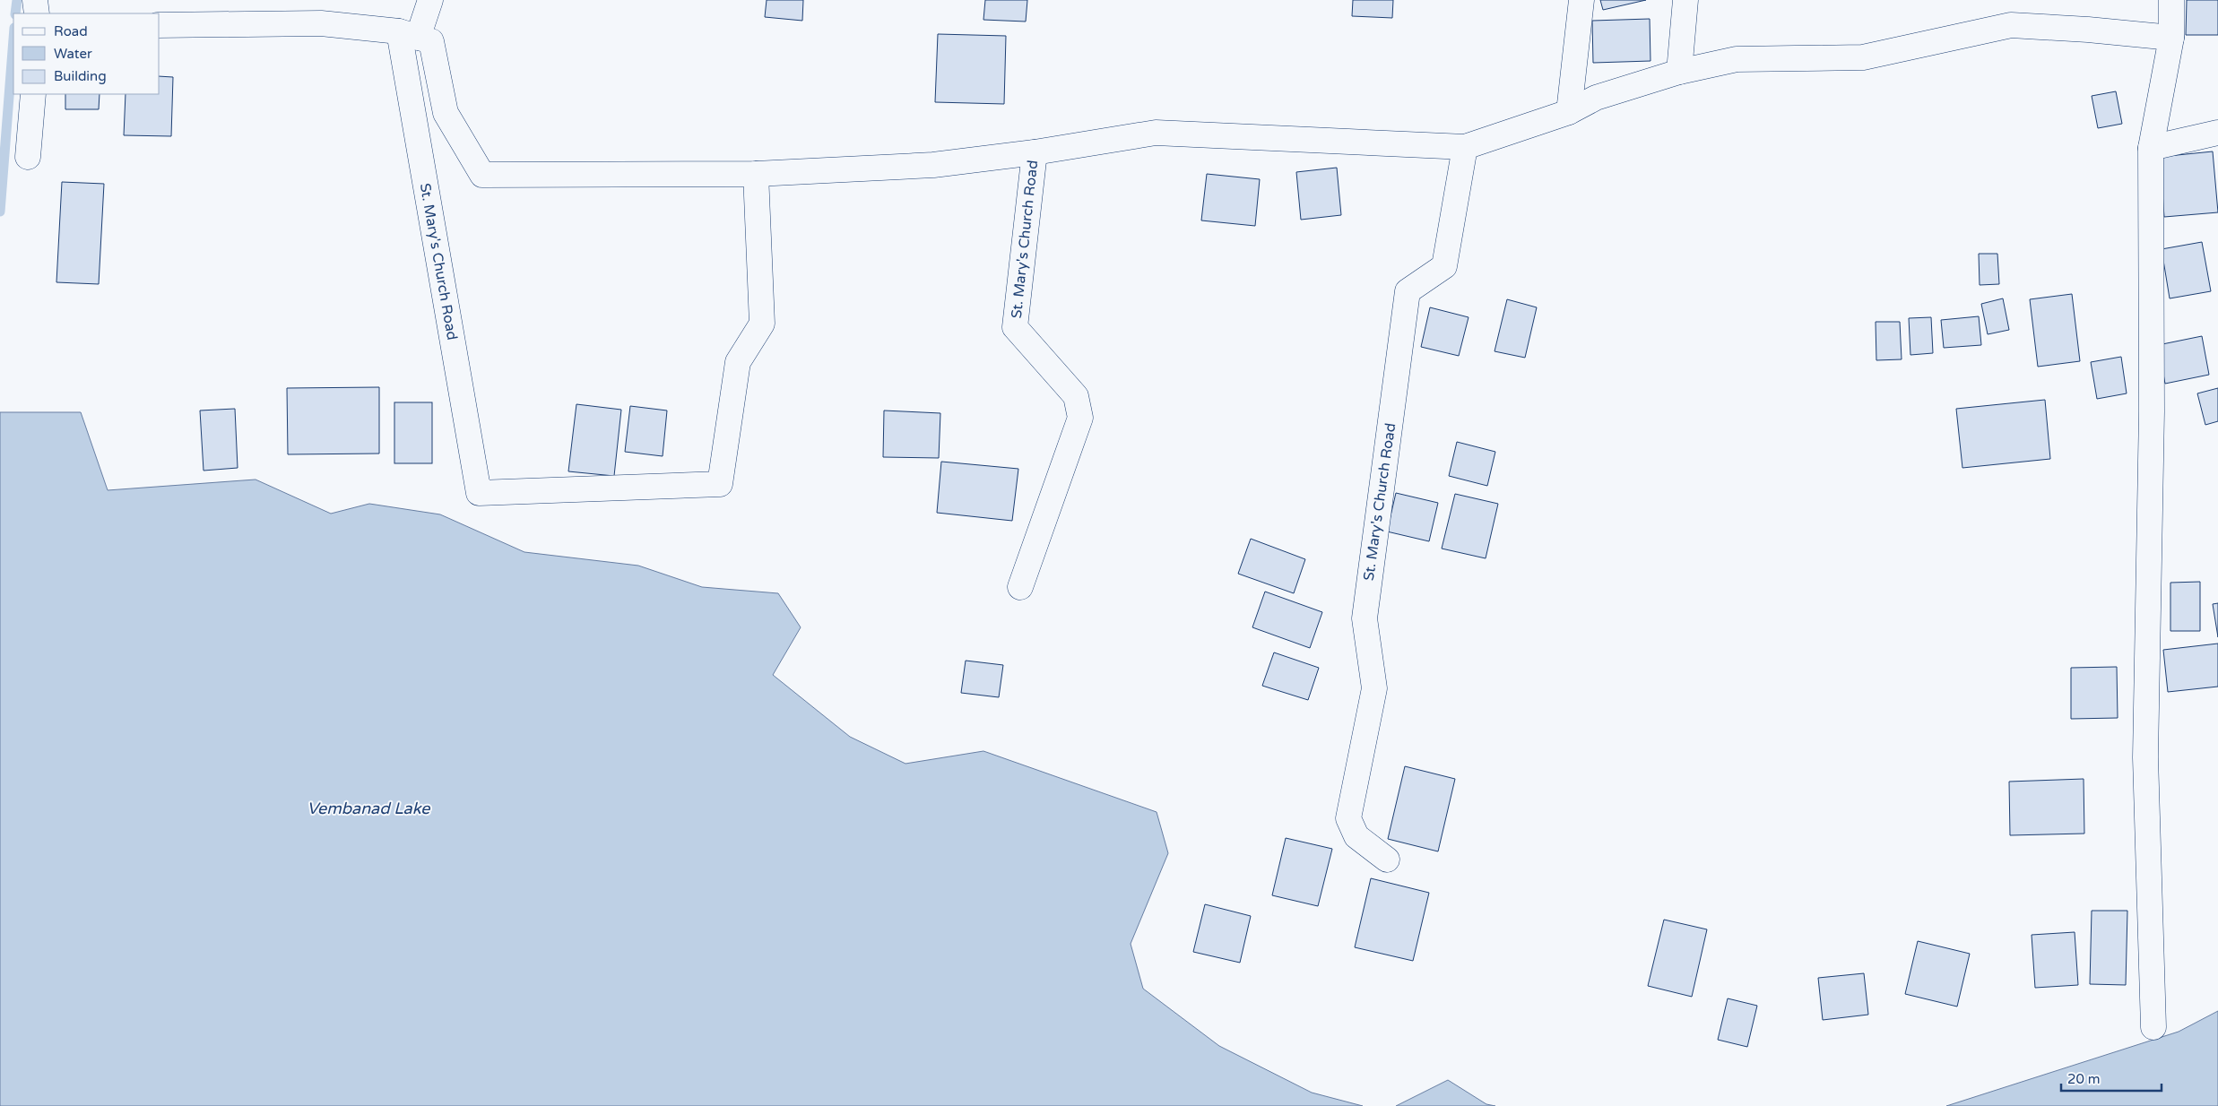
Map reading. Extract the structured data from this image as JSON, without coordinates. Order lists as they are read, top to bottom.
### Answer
{
  "streets": {
    "street": ["St. Mary's Church Road"]
  },
  "water": ["Vembanad Lake"],
  "legend": ["Road", "Water", "Building"],
  "scale_bar": "20 m"
}
